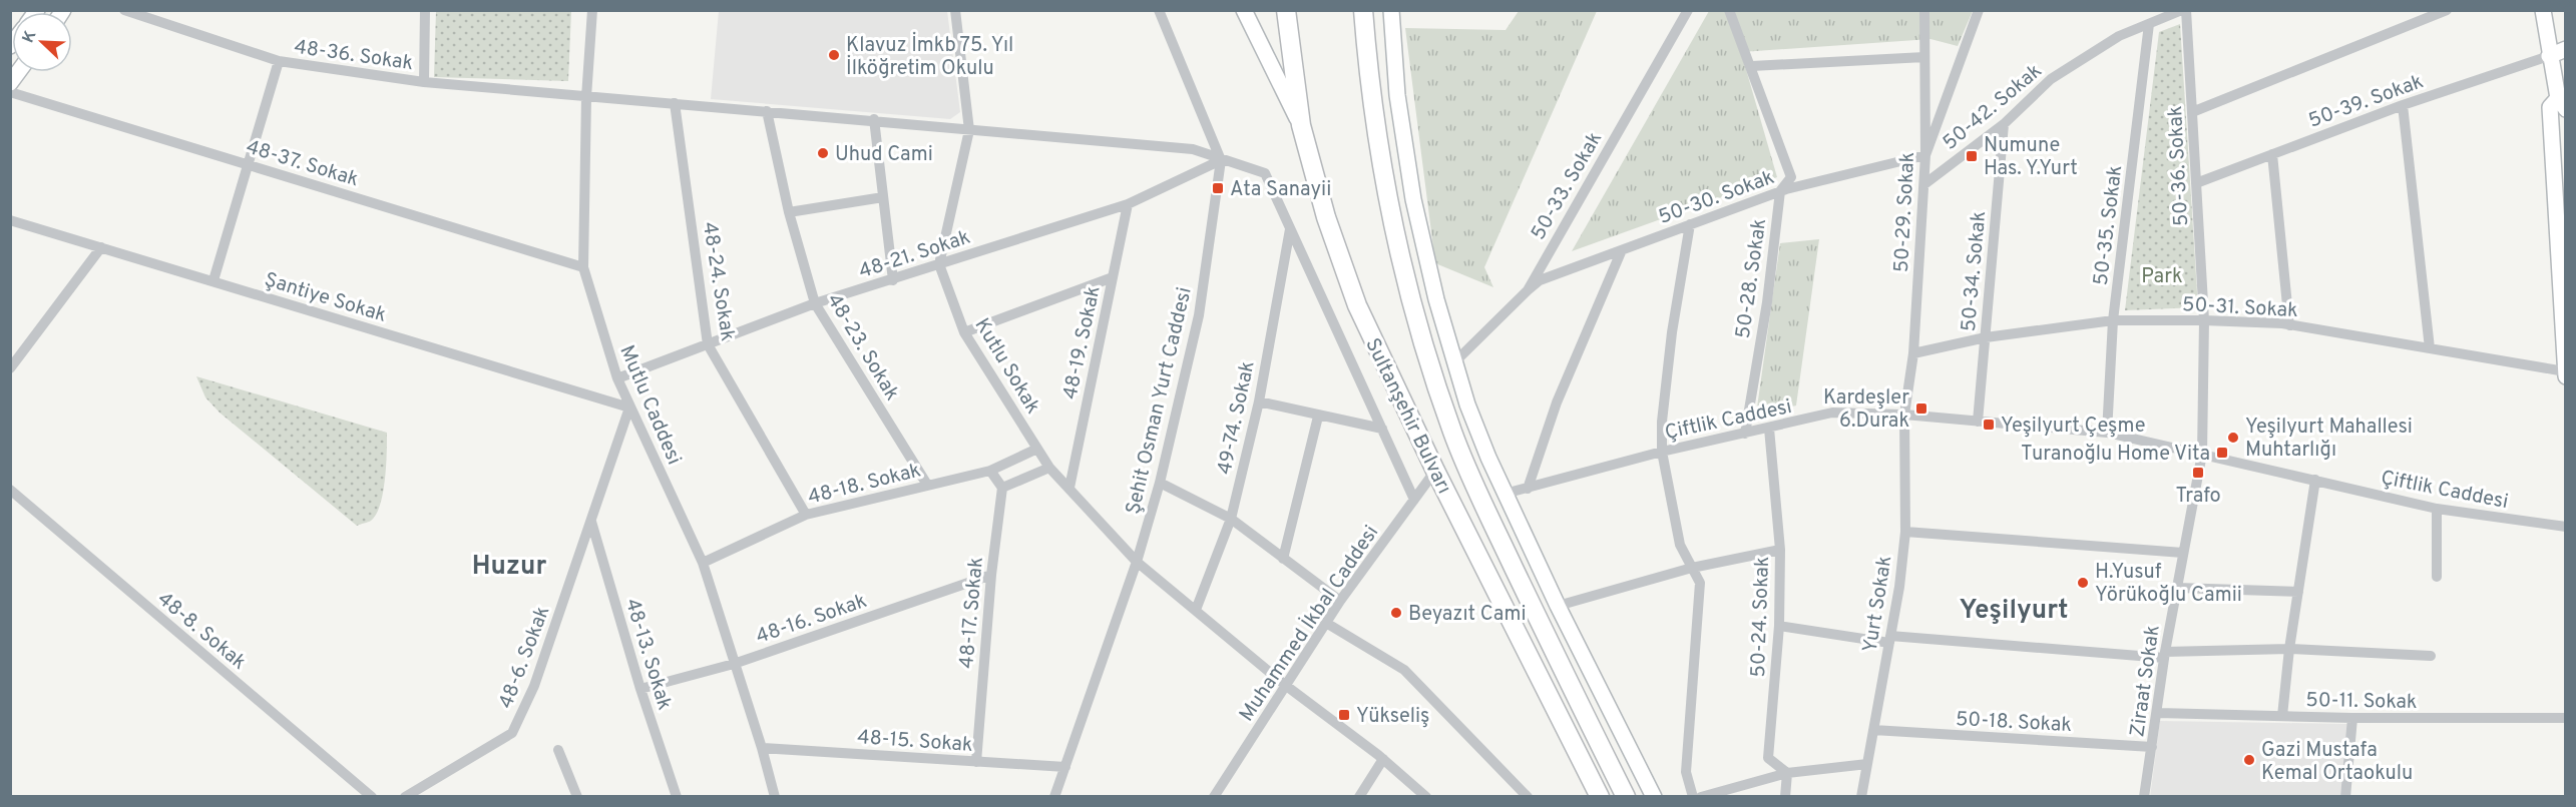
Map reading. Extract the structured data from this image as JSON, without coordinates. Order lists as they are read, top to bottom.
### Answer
{
  "streets": {
    "highway": ["Sultanşehir Bulvarı"],
    "street": [
      "48-36. Sokak",
      "50-39. Sokak",
      "50-42. Sokak",
      "48-37. Sokak",
      "50-36. Sokak",
      "50-33. Sokak",
      "50-30. Sokak",
      "50-29. Sokak",
      "50-35. Sokak",
      "48-21. Sokak",
      "50-34. Sokak",
      "50-28. Sokak",
      "48-24. Sokak",
      "Şantiye Sokak",
      "50-31. Sokak",
      "48-19. Sokak",
      "48-23. Sokak",
      "Kutlu Sokak",
      "Şehit Osman Yurt Caddesi",
      "Mutlu Caddesi",
      "49-74. Sokak",
      "Çiftlik Caddesi",
      "48-18. Sokak",
      "Yurt Sokak",
      "48-17. Sokak",
      "50-24. Sokak",
      "48-16. Sokak",
      "Muhammed İkbal Caddesi",
      "48-8. Sokak",
      "48-13. Sokak",
      "48-6. Sokak",
      "Ziraat Sokak",
      "50-11. Sokak",
      "50-18. Sokak",
      "48-15. Sokak"
    ]
  },
  "crossings": [
    ["48-36. Sokak", "48-21. Sokak"],
    ["48-36. Sokak", "48-24. Sokak"],
    ["48-36. Sokak", "48-23. Sokak"],
    ["48-36. Sokak", "Şehit Osman Yurt Caddesi"],
    ["48-36. Sokak", "Mutlu Caddesi"],
    ["48-36. Sokak", "49-74. Sokak"],
    ["50-39. Sokak", "50-36. Sokak"],
    ["50-42. Sokak", "50-36. Sokak"],
    ["50-42. Sokak", "50-29. Sokak"],
    ["50-42. Sokak", "50-35. Sokak"],
    ["50-42. Sokak", "50-34. Sokak"],
    ["48-37. Sokak", "Mutlu Caddesi"],
    ["50-36. Sokak", "50-31. Sokak"],
    ["50-36. Sokak", "Ziraat Sokak"],
    ["50-33. Sokak", "50-30. Sokak"],
    ["50-30. Sokak", "50-29. Sokak"],
    ["50-30. Sokak", "50-28. Sokak"],
    ["50-29. Sokak", "50-31. Sokak"],
    ["50-29. Sokak", "Çiftlik Caddesi"],
    ["50-29. Sokak", "Yurt Sokak"],
    ["50-35. Sokak", "50-31. Sokak"],
    ["50-35. Sokak", "Çiftlik Caddesi"],
    ["48-21. Sokak", "48-24. Sokak"],
    ["48-21. Sokak", "48-19. Sokak"],
    ["48-21. Sokak", "48-23. Sokak"],
    ["48-21. Sokak", "Kutlu Sokak"],
    ["48-21. Sokak", "Şehit Osman Yurt Caddesi"],
    ["48-21. Sokak", "Mutlu Caddesi"],
    ["50-34. Sokak", "50-31. Sokak"],
    ["50-34. Sokak", "Çiftlik Caddesi"],
    ["50-28. Sokak", "Çiftlik Caddesi"],
    ["48-24. Sokak", "48-18. Sokak"],
    ["Şantiye Sokak", "Mutlu Caddesi"],
    ["Şantiye Sokak", "48-6. Sokak"],
    ["50-31. Sokak", "Ziraat Sokak"],
    ["48-19. Sokak", "Kutlu Sokak"],
    ["48-23. Sokak", "48-18. Sokak"],
    ["Kutlu Sokak", "Şehit Osman Yurt Caddesi"],
    ["Kutlu Sokak", "49-74. Sokak"],
    ["Kutlu Sokak", "48-18. Sokak"],
    ["Kutlu Sokak", "Muhammed İkbal Caddesi"],
    ["Şehit Osman Yurt Caddesi", "48-15. Sokak"],
    ["Mutlu Caddesi", "48-18. Sokak"],
    ["Mutlu Caddesi", "48-16. Sokak"],
    ["Mutlu Caddesi", "48-6. Sokak"],
    ["Mutlu Caddesi", "48-15. Sokak"],
    ["Sultanşehir Bulvarı", "Muhammed İkbal Caddesi"],
    ["Çiftlik Caddesi", "Yurt Sokak"],
    ["Çiftlik Caddesi", "50-24. Sokak"],
    ["Çiftlik Caddesi", "Ziraat Sokak"],
    ["Yurt Sokak", "50-18. Sokak"],
    ["48-17. Sokak", "48-16. Sokak"],
    ["48-17. Sokak", "48-15. Sokak"],
    ["48-16. Sokak", "48-13. Sokak"],
    ["48-13. Sokak", "48-6. Sokak"],
    ["Ziraat Sokak", "50-11. Sokak"],
    ["Ziraat Sokak", "50-18. Sokak"]
  ],
  "districts": ["Huzur", "Yeşilyurt"],
  "parks": ["Park"],
  "places": {
    "other": [
      "Klavuz İmkb 75. Yıl İlköğretim Okulu",
      "Uhud Cami",
      "Yeşilyurt Mahallesi Muhtarlığı",
      "H.Yusuf Yörükoğlu Camii",
      "Beyazıt Cami",
      "Gazi Mustafa Kemal Ortaokulu"
    ],
    "transit": [
      "Numune Has. Y.Yurt",
      "Ata Sanayii",
      "Kardeşler 6.Durak",
      "Yeşilyurt Çeşme",
      "Turanoğlu Home Vita",
      "Trafo",
      "Yükseliş"
    ]
  },
  "north": "top left"
}
